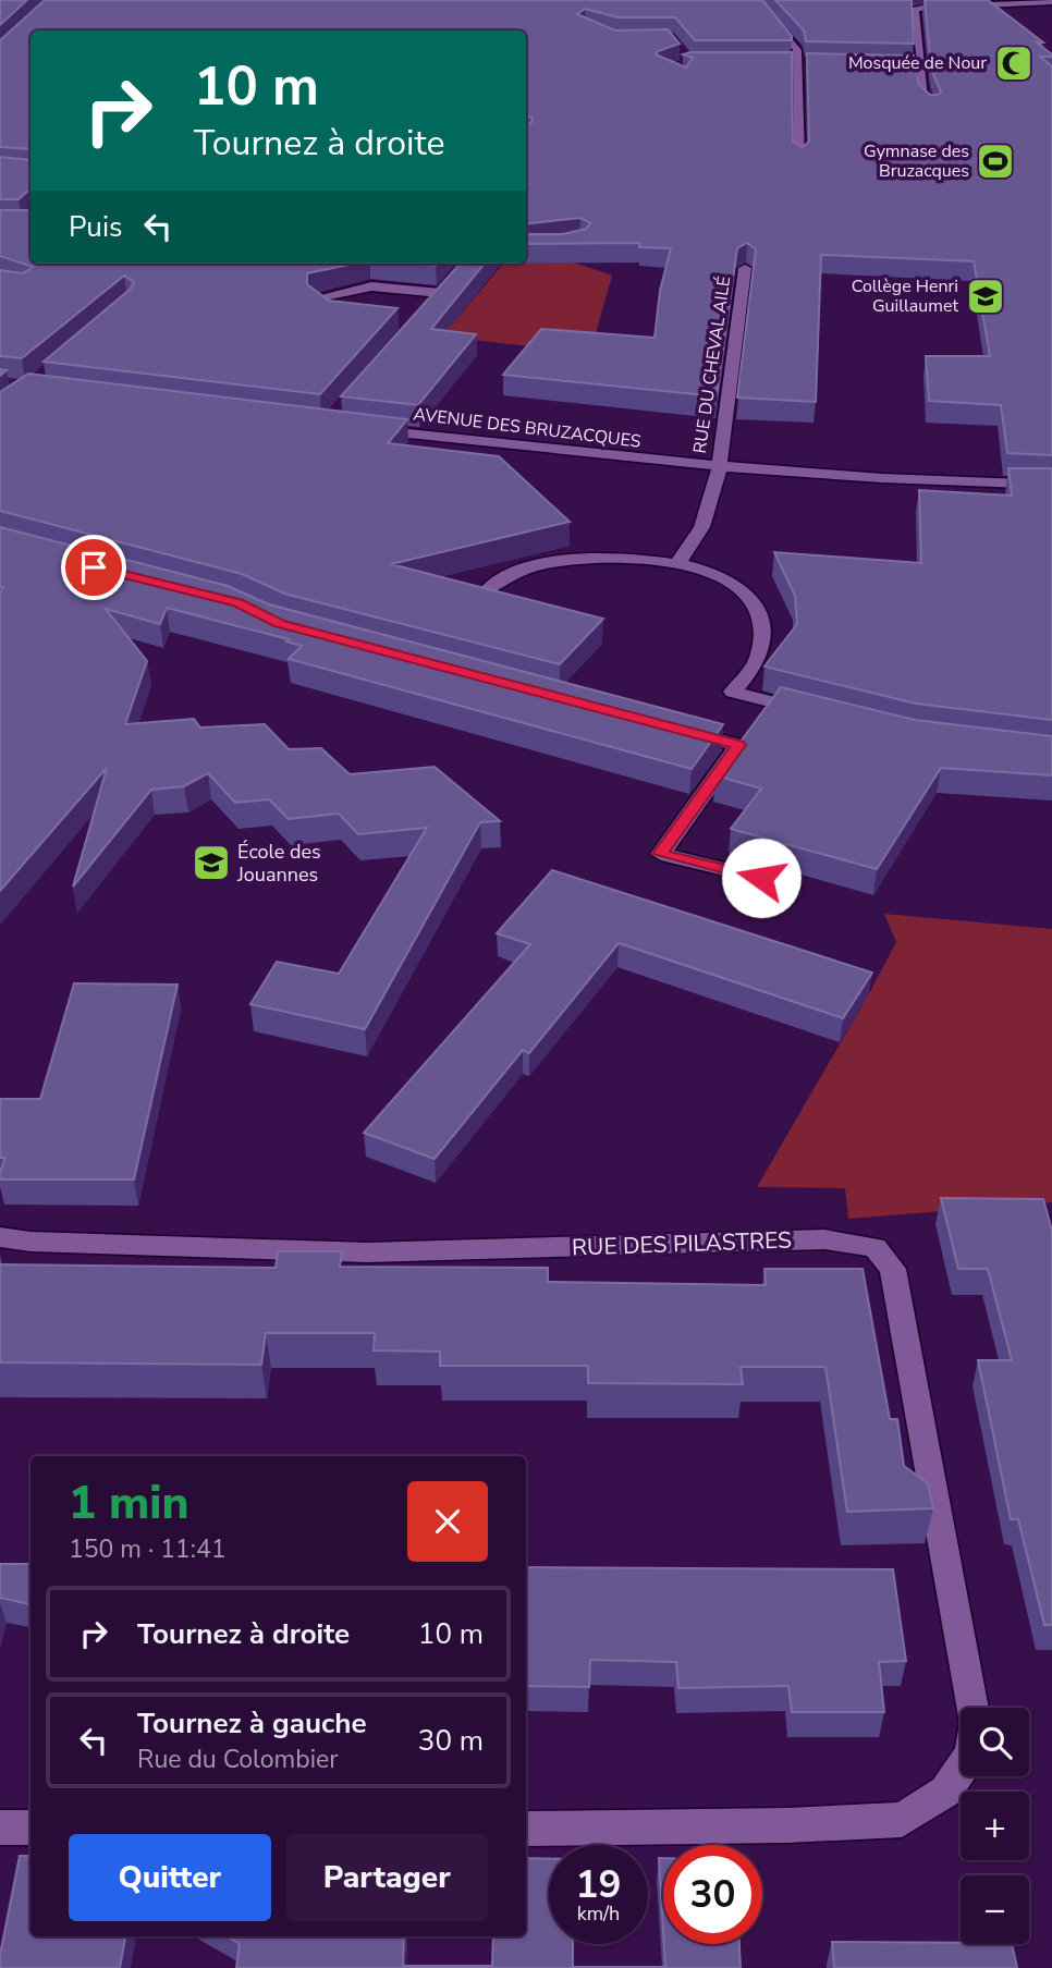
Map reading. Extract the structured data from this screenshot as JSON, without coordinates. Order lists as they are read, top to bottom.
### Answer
{
  "streets": {
    "street": ["RUE DU CHEVAL AILÉ", "AVENUE DES BRUZACQUES", "RUE DES PILASTRES"]
  },
  "crossings": [
    ["RUE DU CHEVAL AILÉ", "AVENUE DES BRUZACQUES"]
  ],
  "places": {
    "mosque": ["Mosquée de Nour"],
    "sports": ["Gymnase des Bruzacques"],
    "school or university": ["Collège Henri Guillaumet", "École des Jouannes"]
  },
  "page": {
    "turn": ["10 m", "Tournez à droite"],
    "then": "Puis",
    "heading": ["1 min", "150 m · 11:41"],
    "list": [
      {
        "name": "Tournez à droite",
        "value": "10 m"
      },
      {
        "name": "Tournez à gauche",
        "note": "Rue du Colombier",
        "value": "30 m"
      }
    ],
    "map_buttons": ["+", "−"],
    "buttons": ["Quitter", "Partager"],
    "speed": "19 km/h",
    "limit": "30"
  }
}
